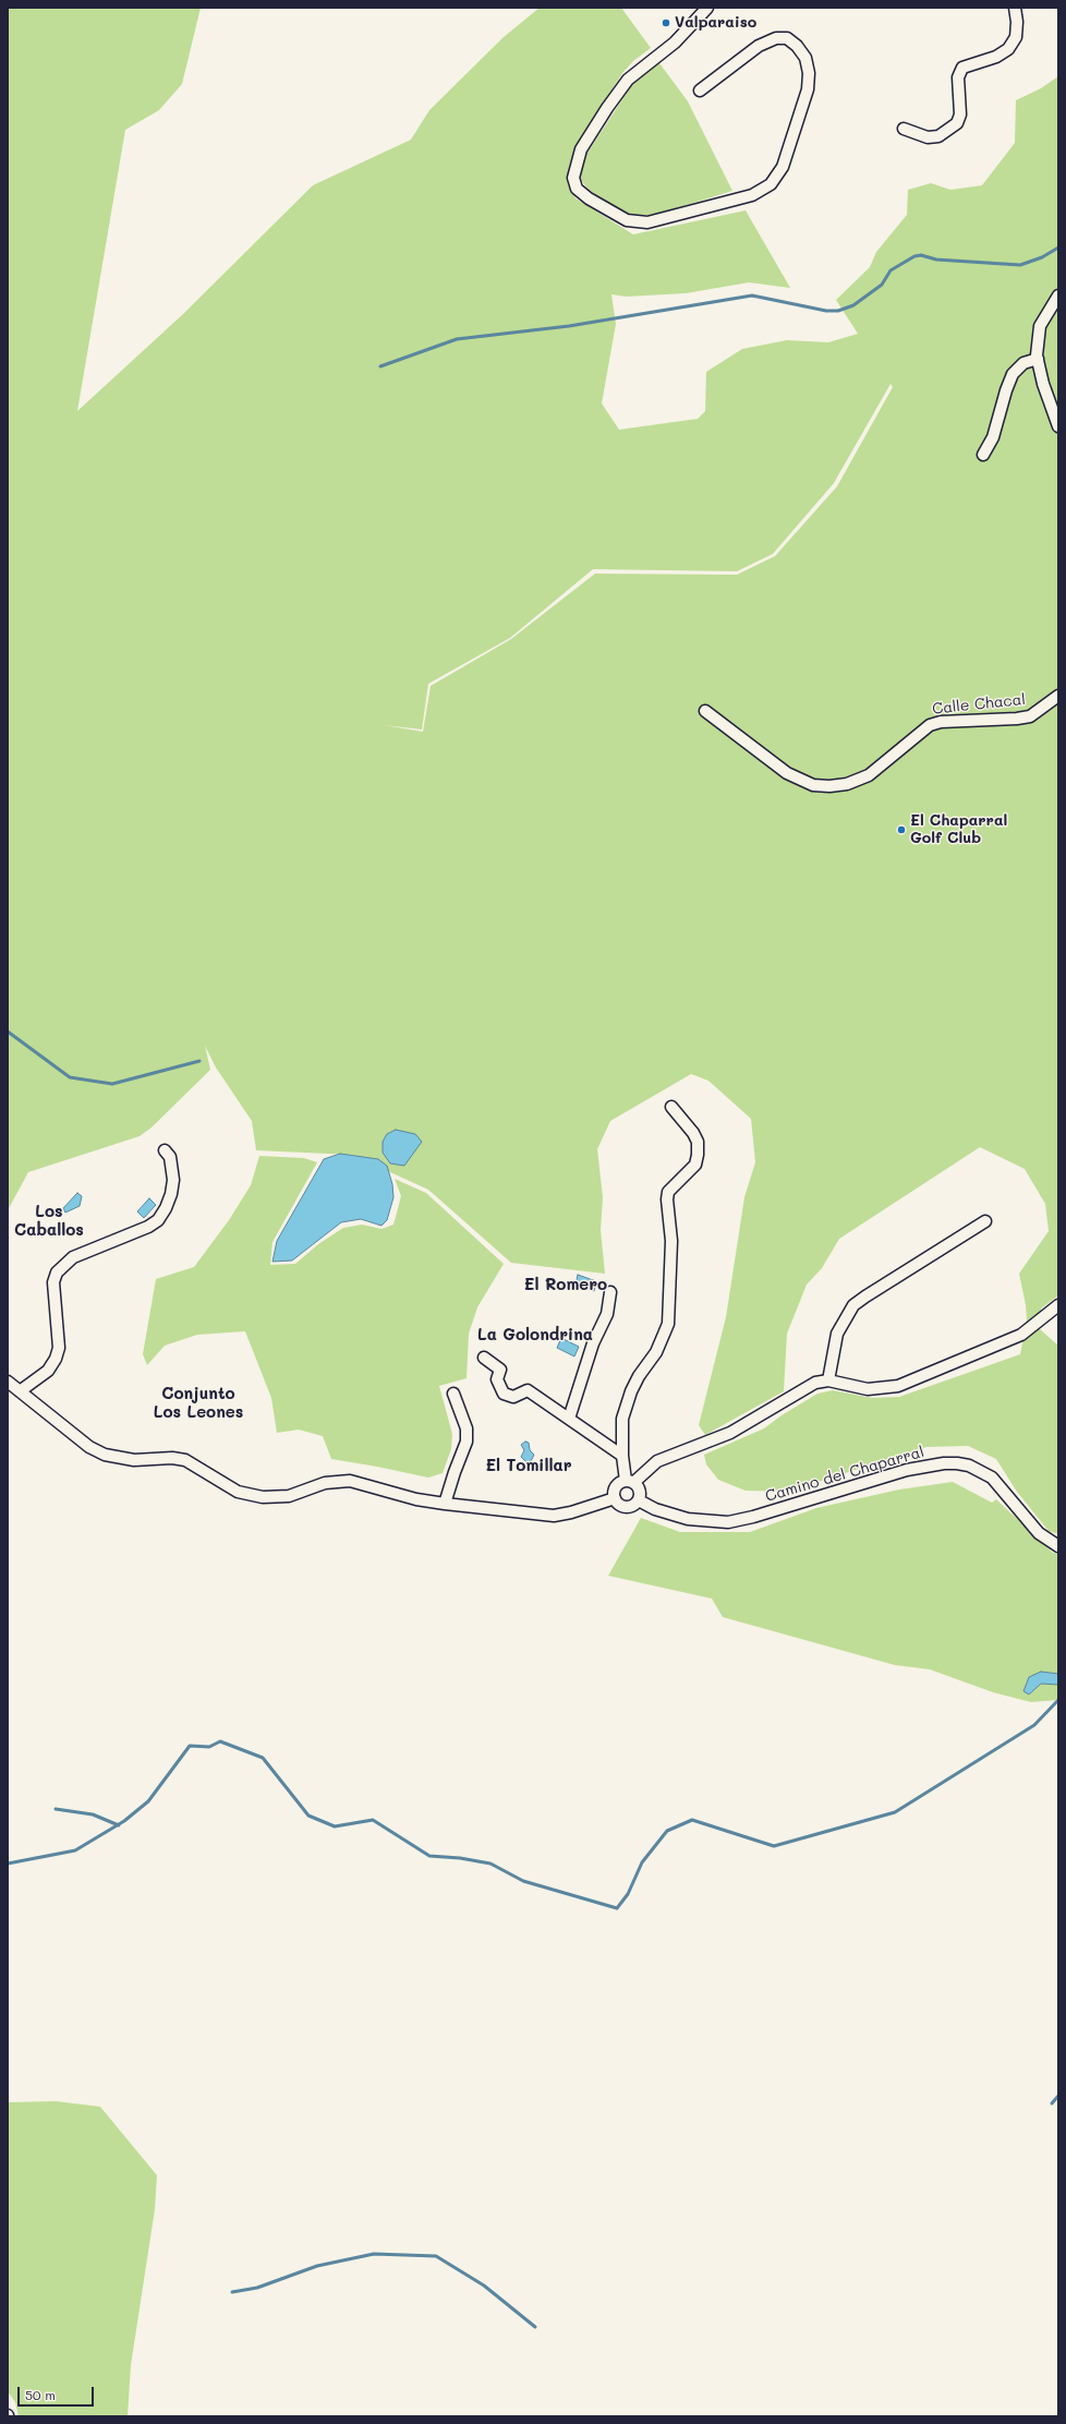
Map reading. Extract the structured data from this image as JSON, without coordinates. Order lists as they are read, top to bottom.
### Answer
{
  "streets": {
    "street": ["Calle Chacal", "Camino del Chaparral"]
  },
  "districts": [
    "Los Caballos",
    "El Romero",
    "La Golondrina",
    "Conjunto Los Leones",
    "El Tomillar"
  ],
  "places": ["Valparaiso", "El Chaparral Golf Club"],
  "scale_bar": "50 m"
}
